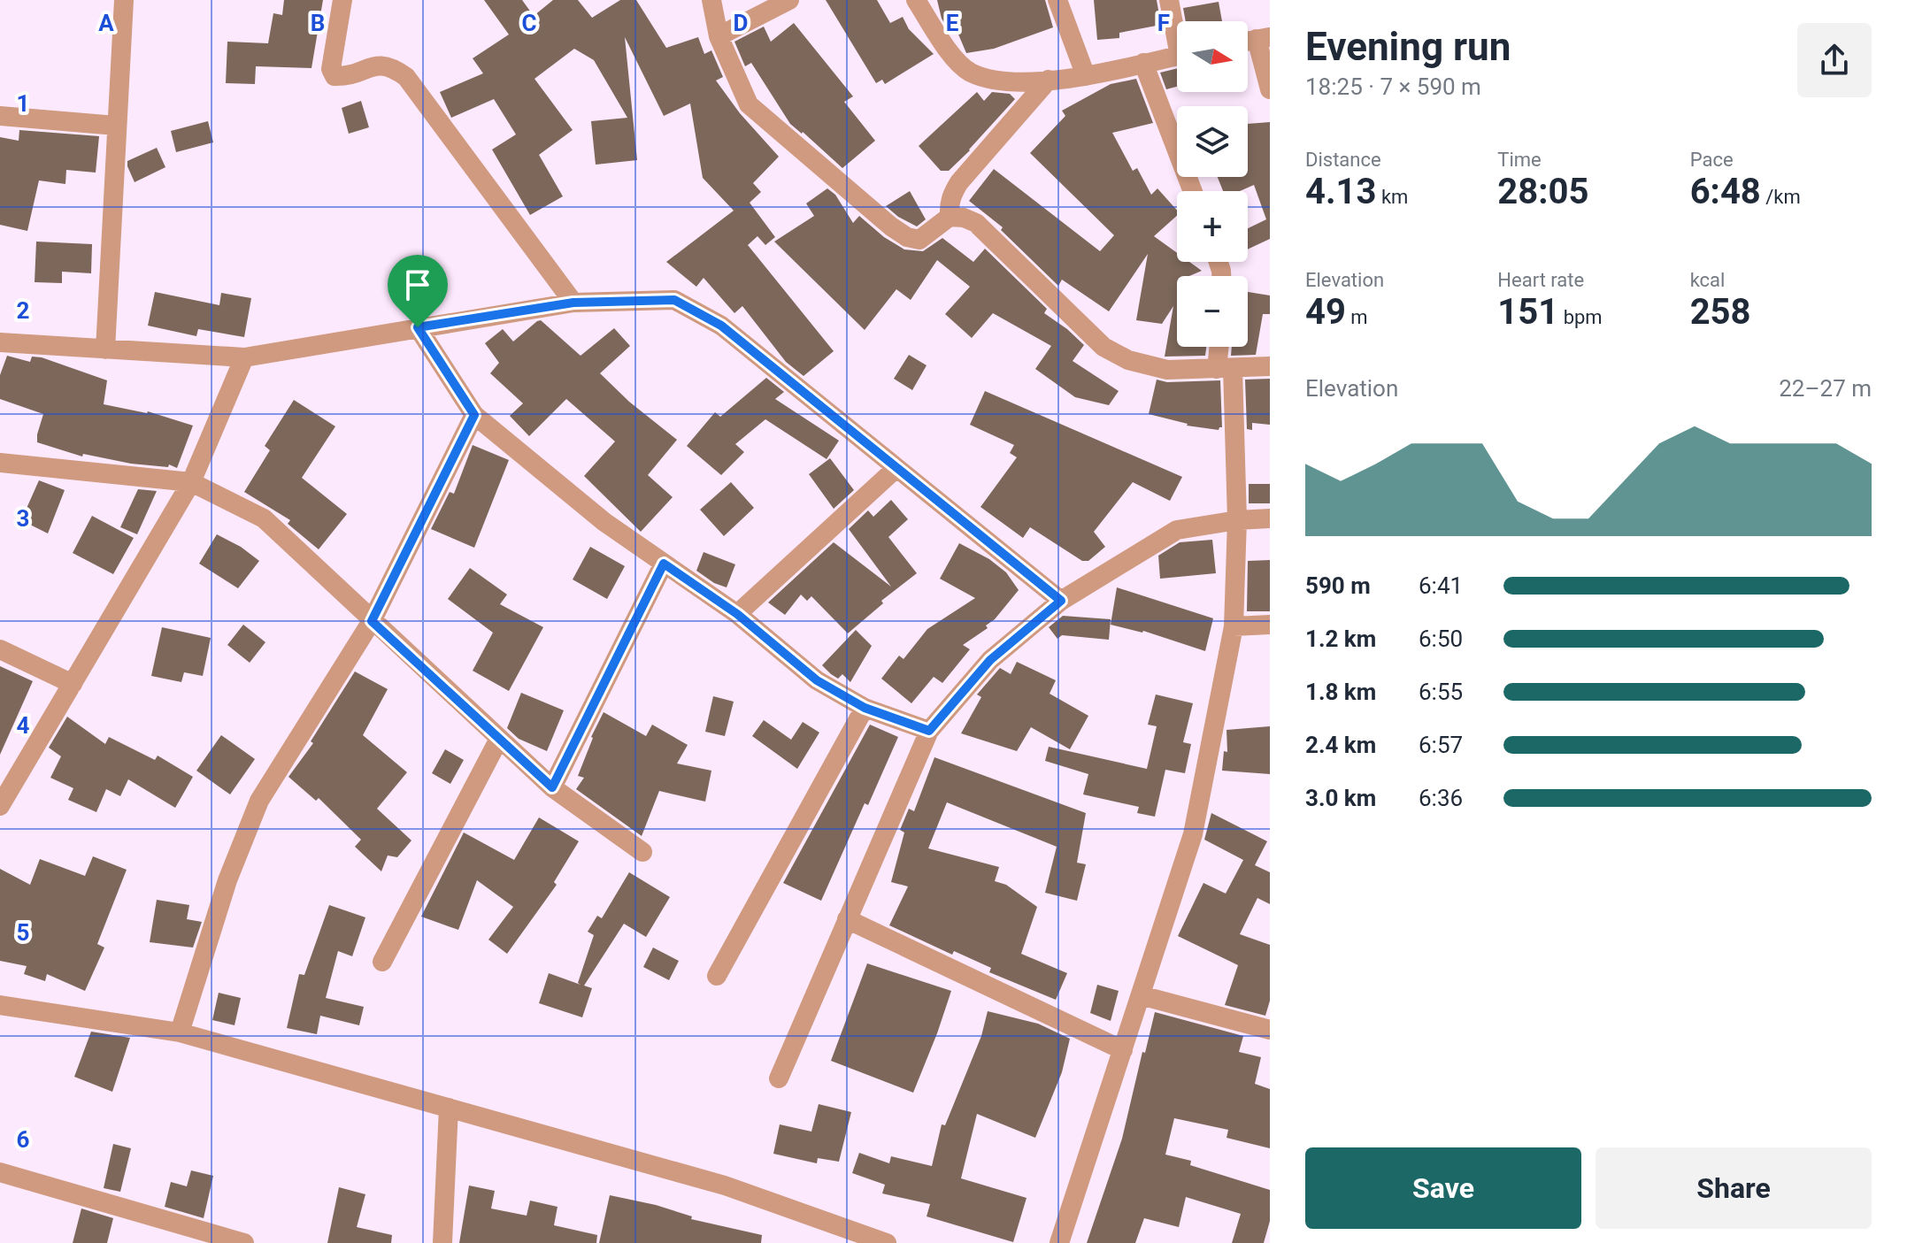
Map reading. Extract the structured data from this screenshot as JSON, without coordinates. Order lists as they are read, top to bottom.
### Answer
{
  "north": "right",
  "page": {
    "heading": ["Evening run", "18:25 · 7 × 590 m"],
    "map_buttons": ["+", "−"],
    "stats": [
      ["Distance", "4.13 km"],
      ["Time", "28:05"],
      ["Pace", "6:48 /km"],
      ["Elevation", "49 m"],
      ["Heart rate", "151 bpm"],
      ["kcal", "258"]
    ],
    "chart": ["Elevation", "22–27 m"],
    "list": [
      {
        "name": "590 m",
        "note": "6:41"
      },
      {
        "name": "1.2 km",
        "note": "6:50"
      },
      {
        "name": "1.8 km",
        "note": "6:55"
      },
      {
        "name": "2.4 km",
        "note": "6:57"
      },
      {
        "name": "3.0 km",
        "note": "6:36"
      }
    ],
    "buttons": ["Save", "Share"]
  },
  "grid": {
    "columns": [
      "A",
      "B",
      "C",
      "D",
      "E",
      "F"
    ],
    "rows": [
      "1",
      "2",
      "3",
      "4",
      "5",
      "6"
    ]
  }
}
